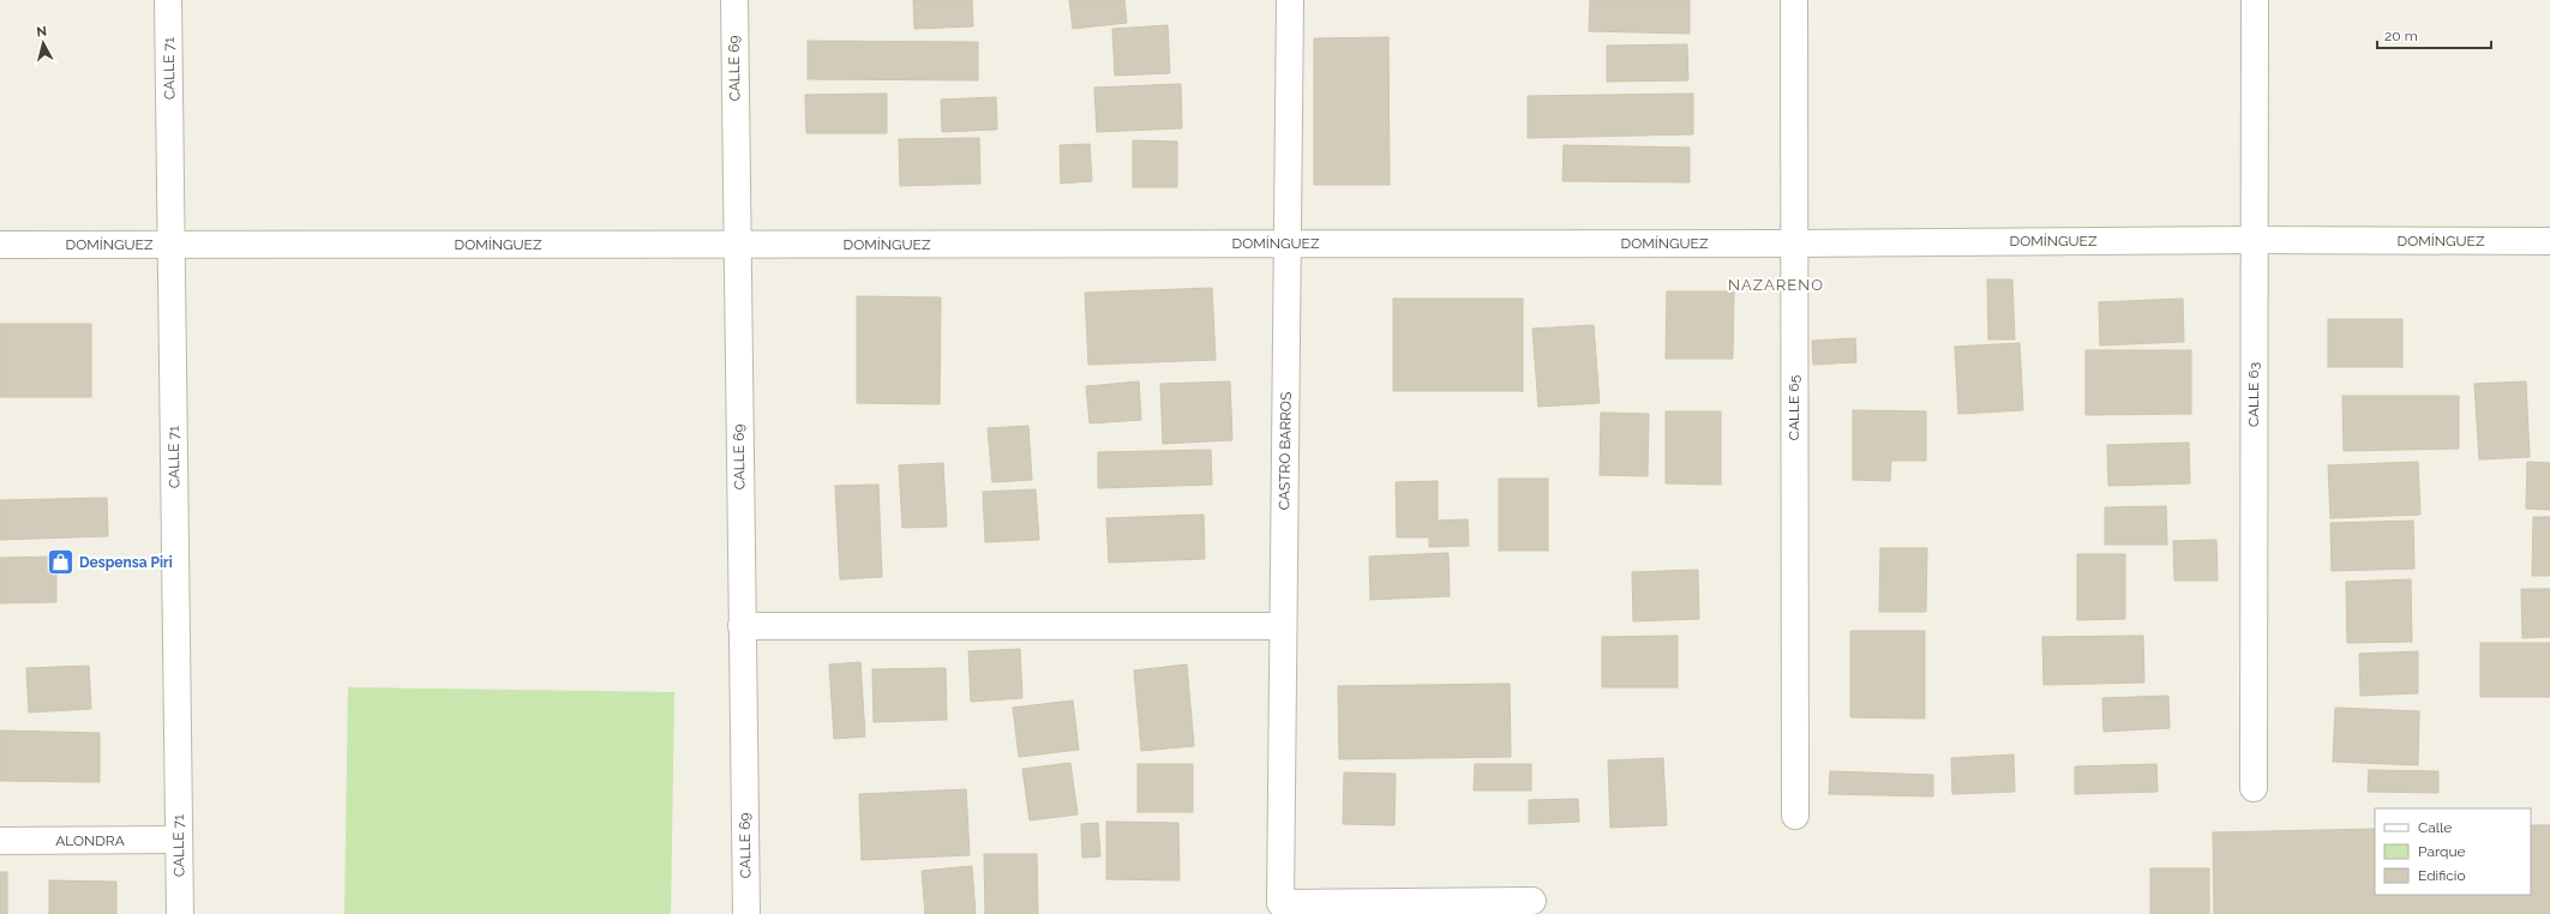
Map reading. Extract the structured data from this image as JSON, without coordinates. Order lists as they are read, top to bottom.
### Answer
{
  "streets": {
    "street": [
      "CALLE 71",
      "CALLE 69",
      "DOMÍNGUEZ",
      "CALLE 63",
      "CALLE 65",
      "CASTRO BARROS",
      "ALONDRA"
    ]
  },
  "crossings": [
    ["CALLE 71", "DOMÍNGUEZ"],
    ["CALLE 71", "ALONDRA"],
    ["CALLE 69", "DOMÍNGUEZ"],
    ["DOMÍNGUEZ", "CALLE 63"],
    ["DOMÍNGUEZ", "CALLE 65"],
    ["DOMÍNGUEZ", "CASTRO BARROS"]
  ],
  "districts": ["NAZARENO"],
  "places": {
    "shop": ["Despensa Piri"]
  },
  "legend": ["Calle", "Parque", "Edificio"],
  "scale_bar": "20 m",
  "north": "top"
}
